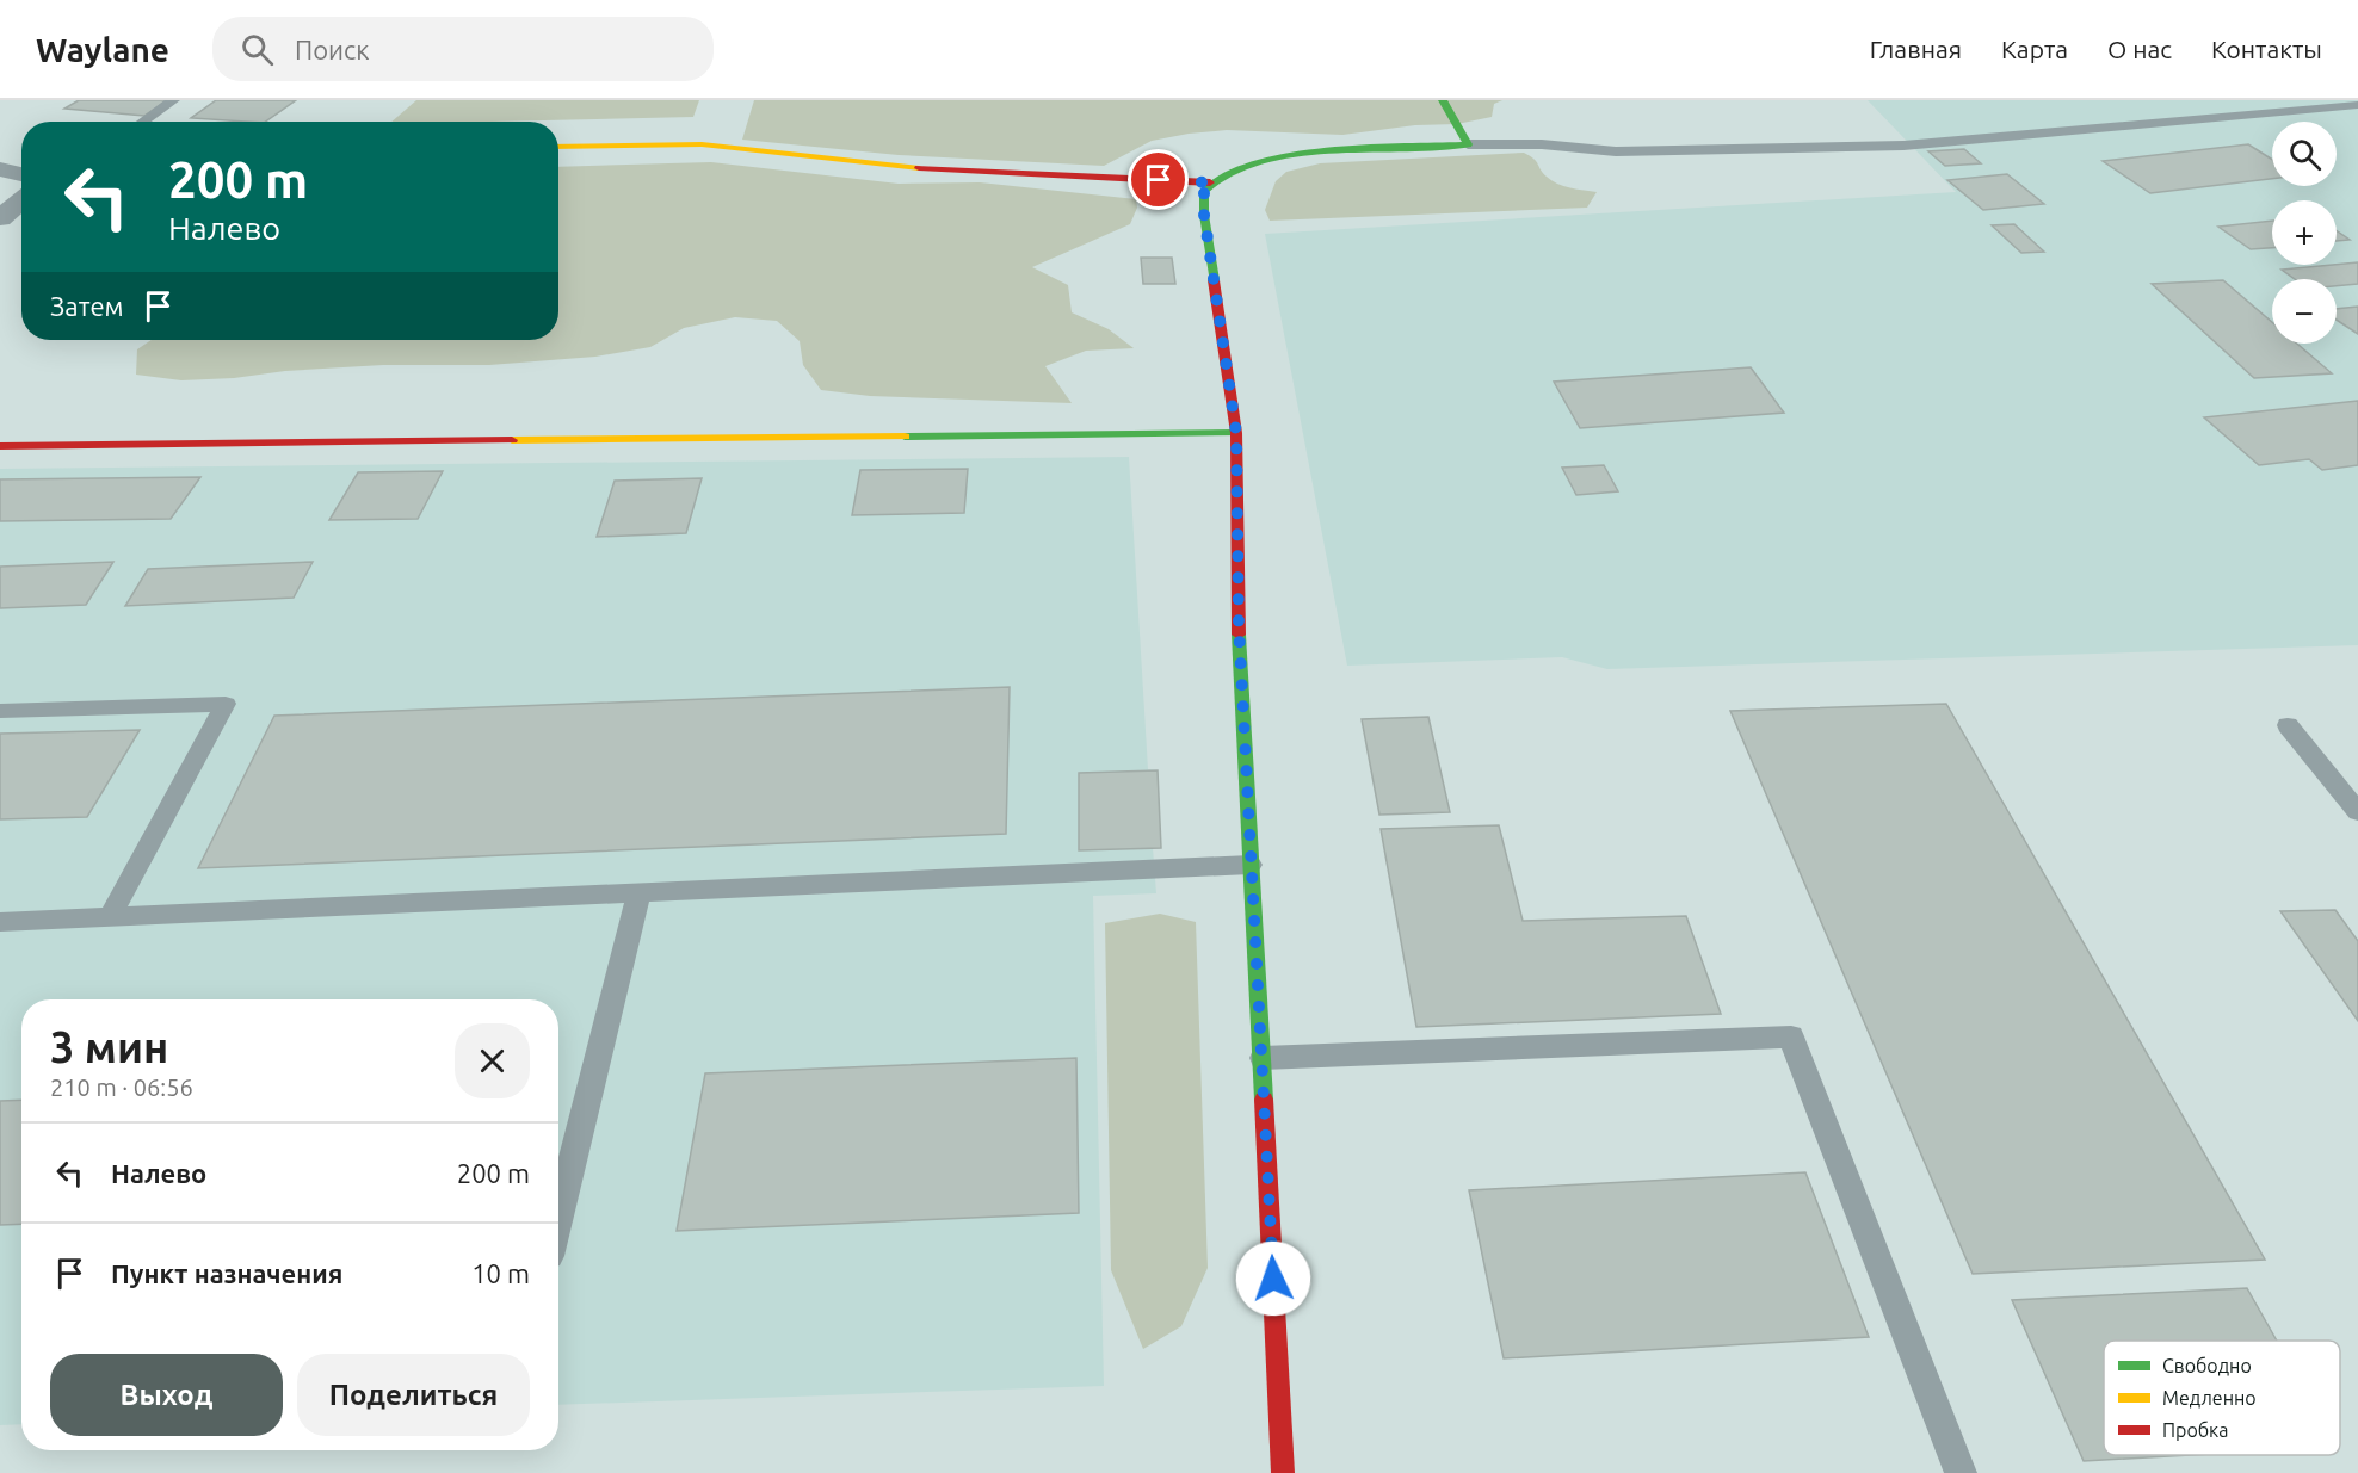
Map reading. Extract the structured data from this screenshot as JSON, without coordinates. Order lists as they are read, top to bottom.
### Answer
{
  "legend": ["Свободно", "Медленно", "Пробка"],
  "page": {
    "header": "Waylane",
    "search": "Поиск",
    "nav": [
      "Главная",
      "Карта",
      "О нас",
      "Контакты"
    ],
    "map_buttons": ["+", "−"],
    "turn": ["200 m", "Налево"],
    "then": "Затем",
    "heading": ["3 мин", "210 m · 06:56"],
    "list": [
      {
        "name": "Налево",
        "value": "200 m"
      },
      {
        "name": "Пункт назначения",
        "value": "10 m"
      }
    ],
    "buttons": ["Выход", "Поделиться"]
  }
}
